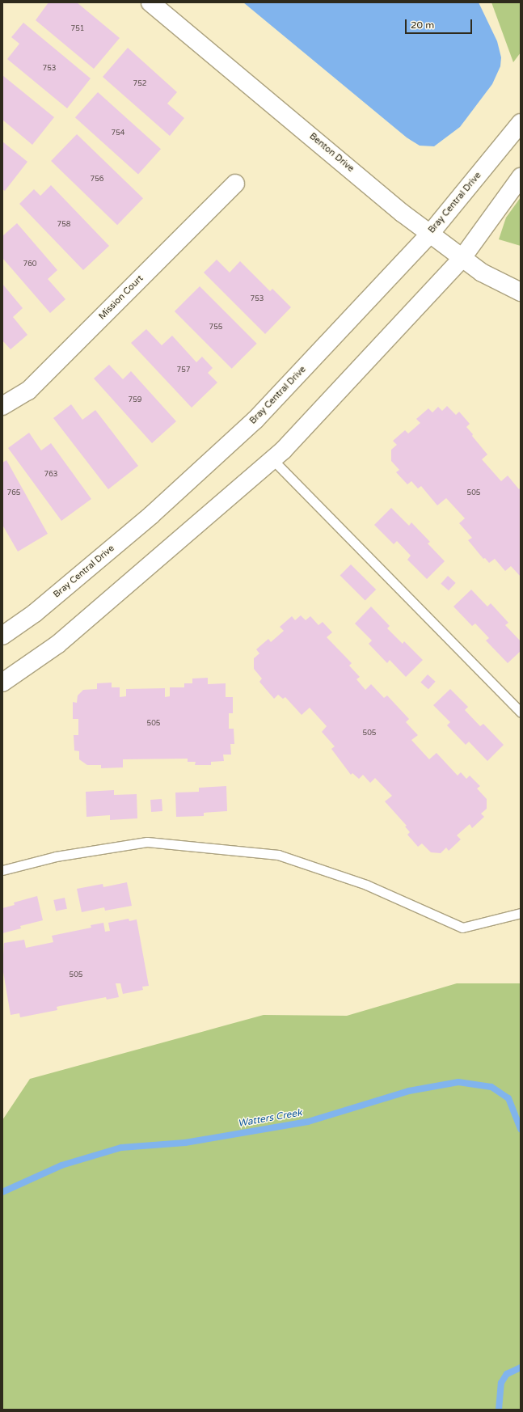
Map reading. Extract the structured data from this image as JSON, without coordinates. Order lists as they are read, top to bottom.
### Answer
{
  "streets": {
    "street": ["Benton Drive", "Bray Central Drive", "Mission Court"]
  },
  "crossings": [
    ["Benton Drive", "Bray Central Drive"]
  ],
  "water": ["Watters Creek"],
  "house_numbers": [
    "751",
    "753",
    "752",
    "754",
    "756",
    "758",
    "760",
    "753",
    "755",
    "757",
    "759",
    "763",
    "765",
    "505",
    "505",
    "505",
    "505"
  ],
  "scale_bar": "20 m"
}
